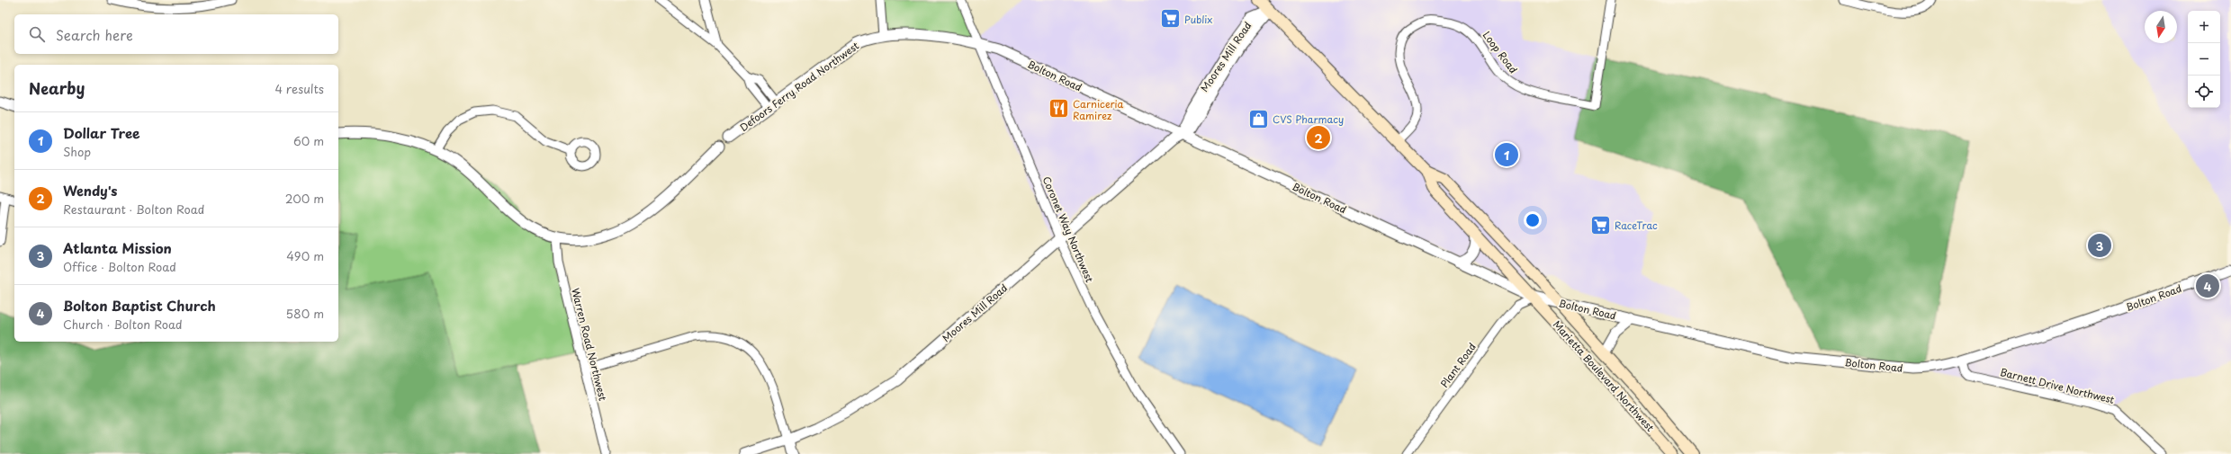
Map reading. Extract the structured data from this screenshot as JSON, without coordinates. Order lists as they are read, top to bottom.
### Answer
{
  "streets": {
    "main road": ["Marietta Boulevard Northwest"],
    "street": [
      "Loop Road",
      "Moores Mill Road",
      "Bolton Road",
      "Defoors Ferry Road Northwest",
      "Coronet Way Northwest",
      "Warren Road Northwest",
      "Plant Road",
      "Barnett Drive Northwest"
    ]
  },
  "crossings": [
    ["Moores Mill Road", "Bolton Road"],
    ["Moores Mill Road", "Coronet Way Northwest"],
    ["Bolton Road", "Defoors Ferry Road Northwest"],
    ["Bolton Road", "Coronet Way Northwest"],
    ["Bolton Road", "Plant Road"],
    ["Bolton Road", "Marietta Boulevard Northwest"],
    ["Bolton Road", "Barnett Drive Northwest"],
    ["Defoors Ferry Road Northwest", "Coronet Way Northwest"],
    ["Plant Road", "Marietta Boulevard Northwest"]
  ],
  "places": {
    "supermarket": ["Publix", "RaceTrac"],
    "restaurant": ["Carniceria Ramirez"],
    "shop": ["CVS Pharmacy"]
  },
  "north": "bottom",
  "page": {
    "map_buttons": ["+", "−"],
    "search": "Search here",
    "heading": ["Nearby", "4 results"],
    "list": [
      {
        "mark": "1",
        "name": "Dollar Tree",
        "note": "Shop",
        "value": "60 m"
      },
      {
        "mark": "2",
        "name": "Wendy's",
        "note": "Restaurant · Bolton Road",
        "value": "200 m"
      },
      {
        "mark": "3",
        "name": "Atlanta Mission",
        "note": "Office · Bolton Road",
        "value": "490 m"
      },
      {
        "mark": "4",
        "name": "Bolton Baptist Church",
        "note": "Church · Bolton Road",
        "value": "580 m"
      }
    ],
    "pins": [
      "2",
      "1",
      "3",
      "4"
    ]
  }
}
